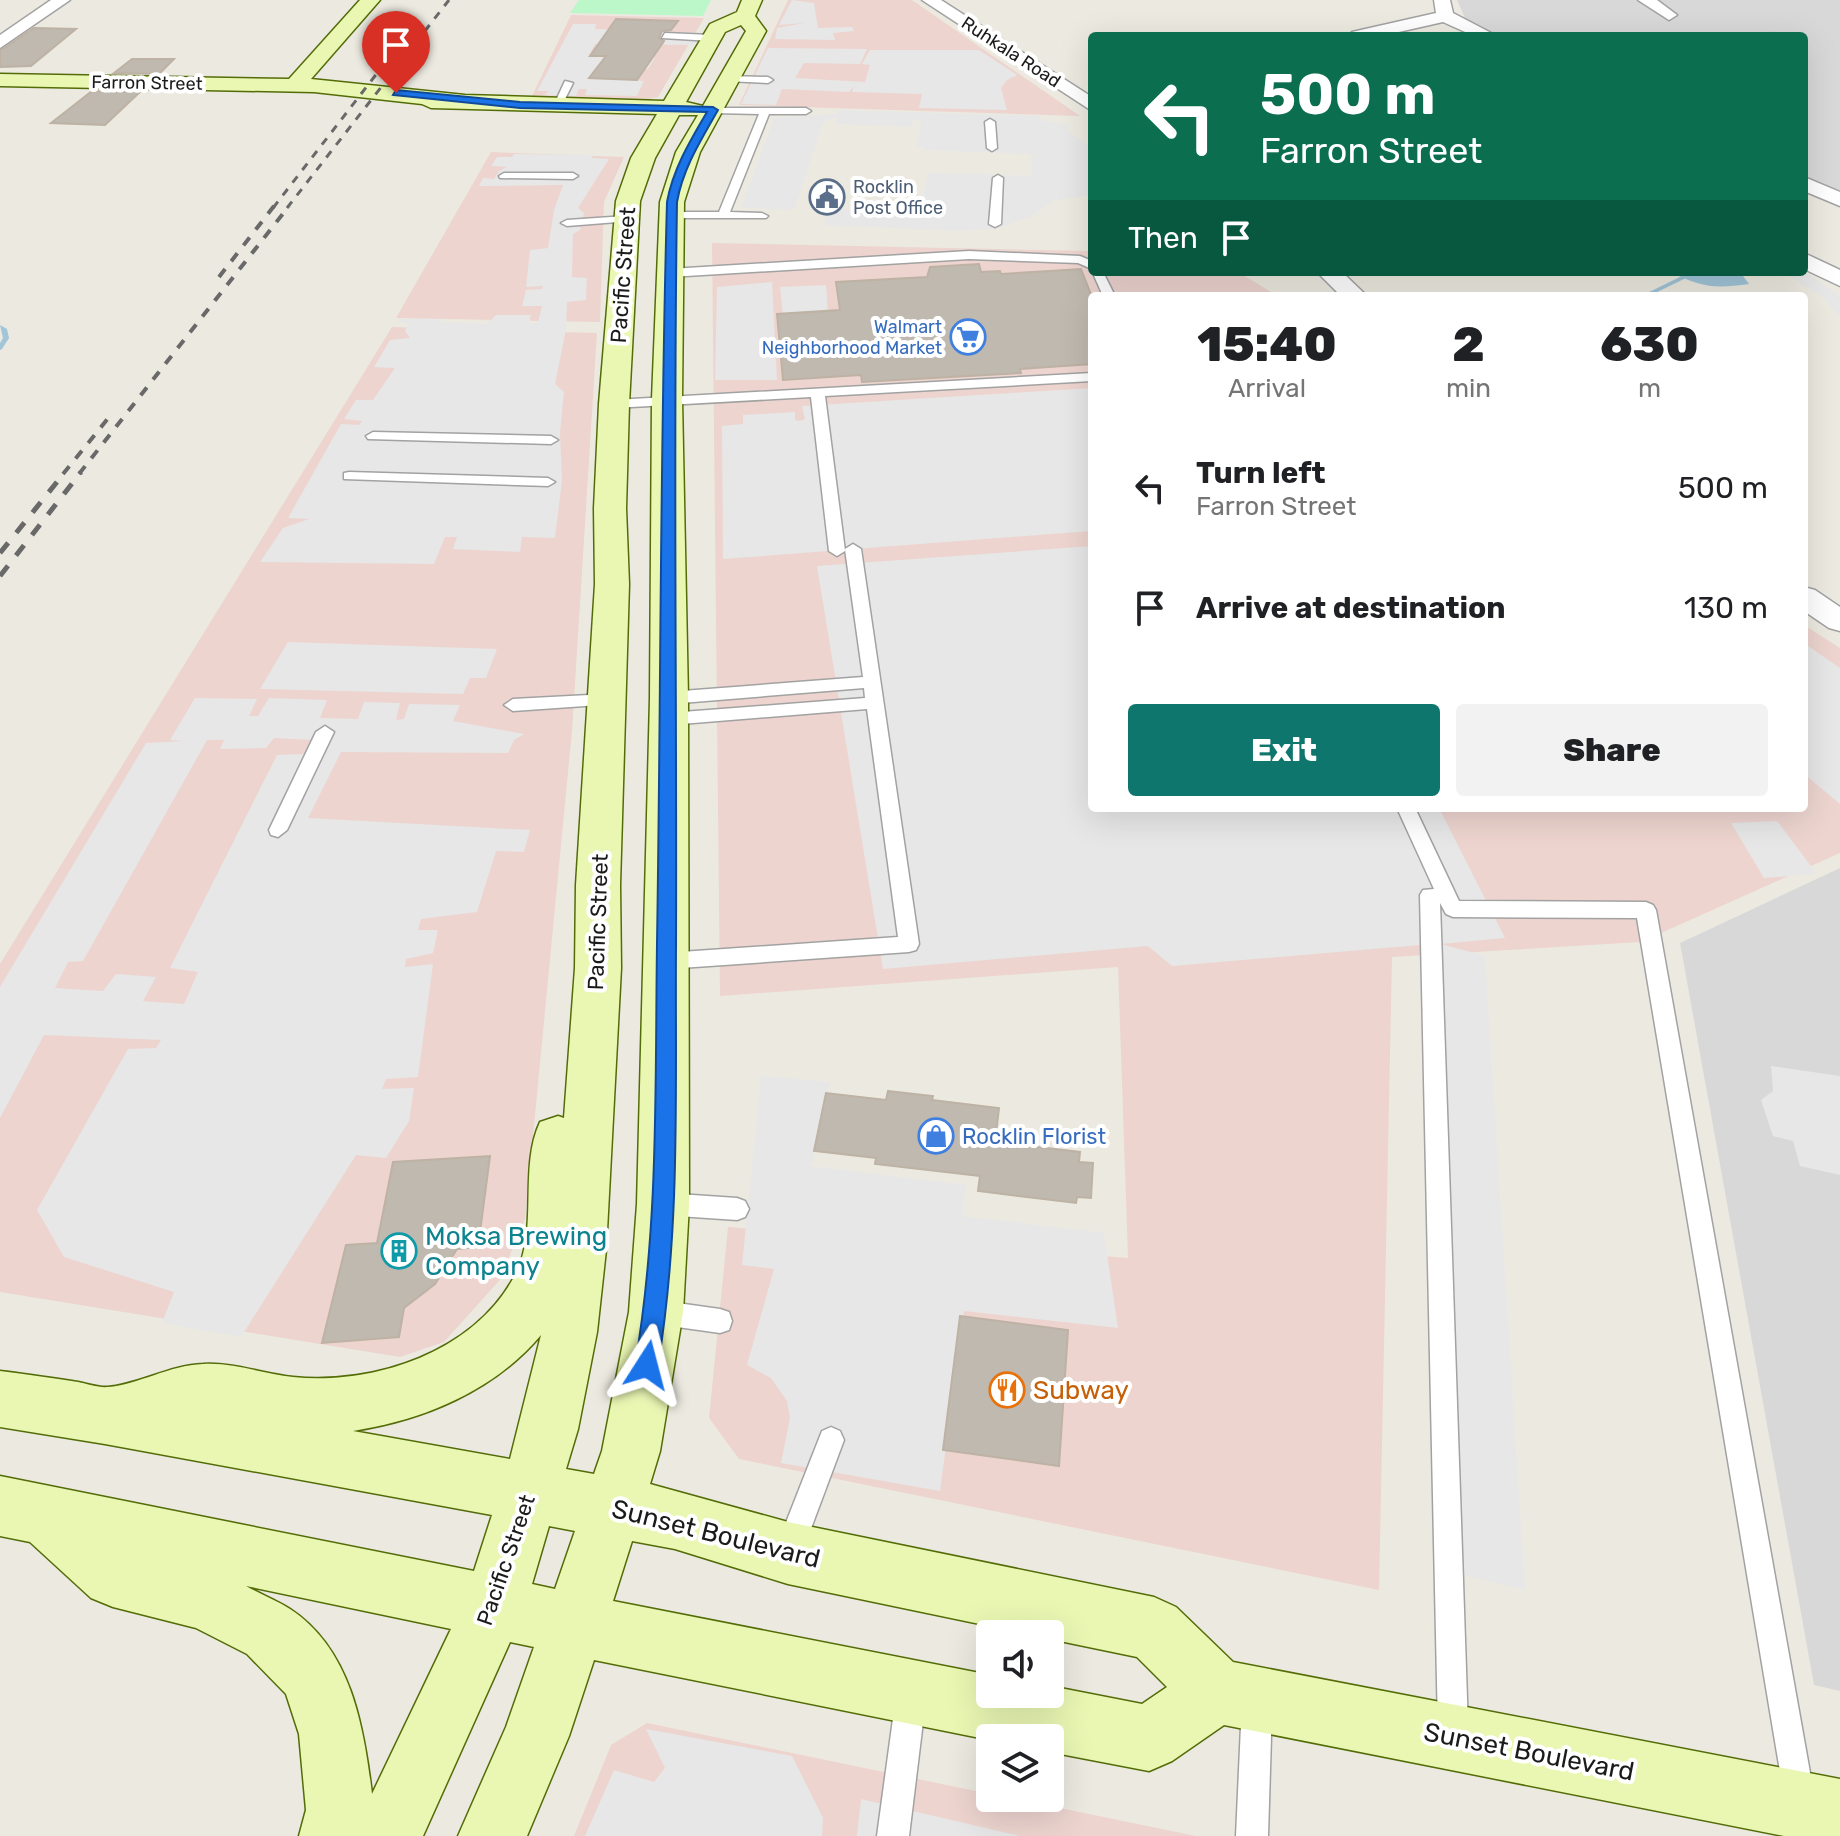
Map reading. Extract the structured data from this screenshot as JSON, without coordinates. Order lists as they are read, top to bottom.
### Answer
{
  "streets": {
    "main road": ["Farron Street", "Pacific Street", "Sunset Boulevard"],
    "street": ["Ruhkala Road"]
  },
  "crossings": [
    ["Farron Street", "Pacific Street"],
    ["Pacific Street", "Sunset Boulevard"]
  ],
  "places": {
    "public building": ["Rocklin Post Office"],
    "supermarket": ["Walmart Neighborhood Market"],
    "shop": ["Rocklin Florist"],
    "building": ["Moksa Brewing Company"],
    "restaurant": ["Subway"]
  },
  "page": {
    "turn": ["500 m", "Farron Street"],
    "then": "Then",
    "eta": [
      "15:40",
      "Arrival",
      "2",
      "min",
      "630",
      "m"
    ],
    "list": [
      {
        "name": "Turn left",
        "note": "Farron Street",
        "value": "500 m"
      },
      {
        "name": "Arrive at destination",
        "value": "130 m"
      }
    ],
    "buttons": ["Exit", "Share"]
  }
}
